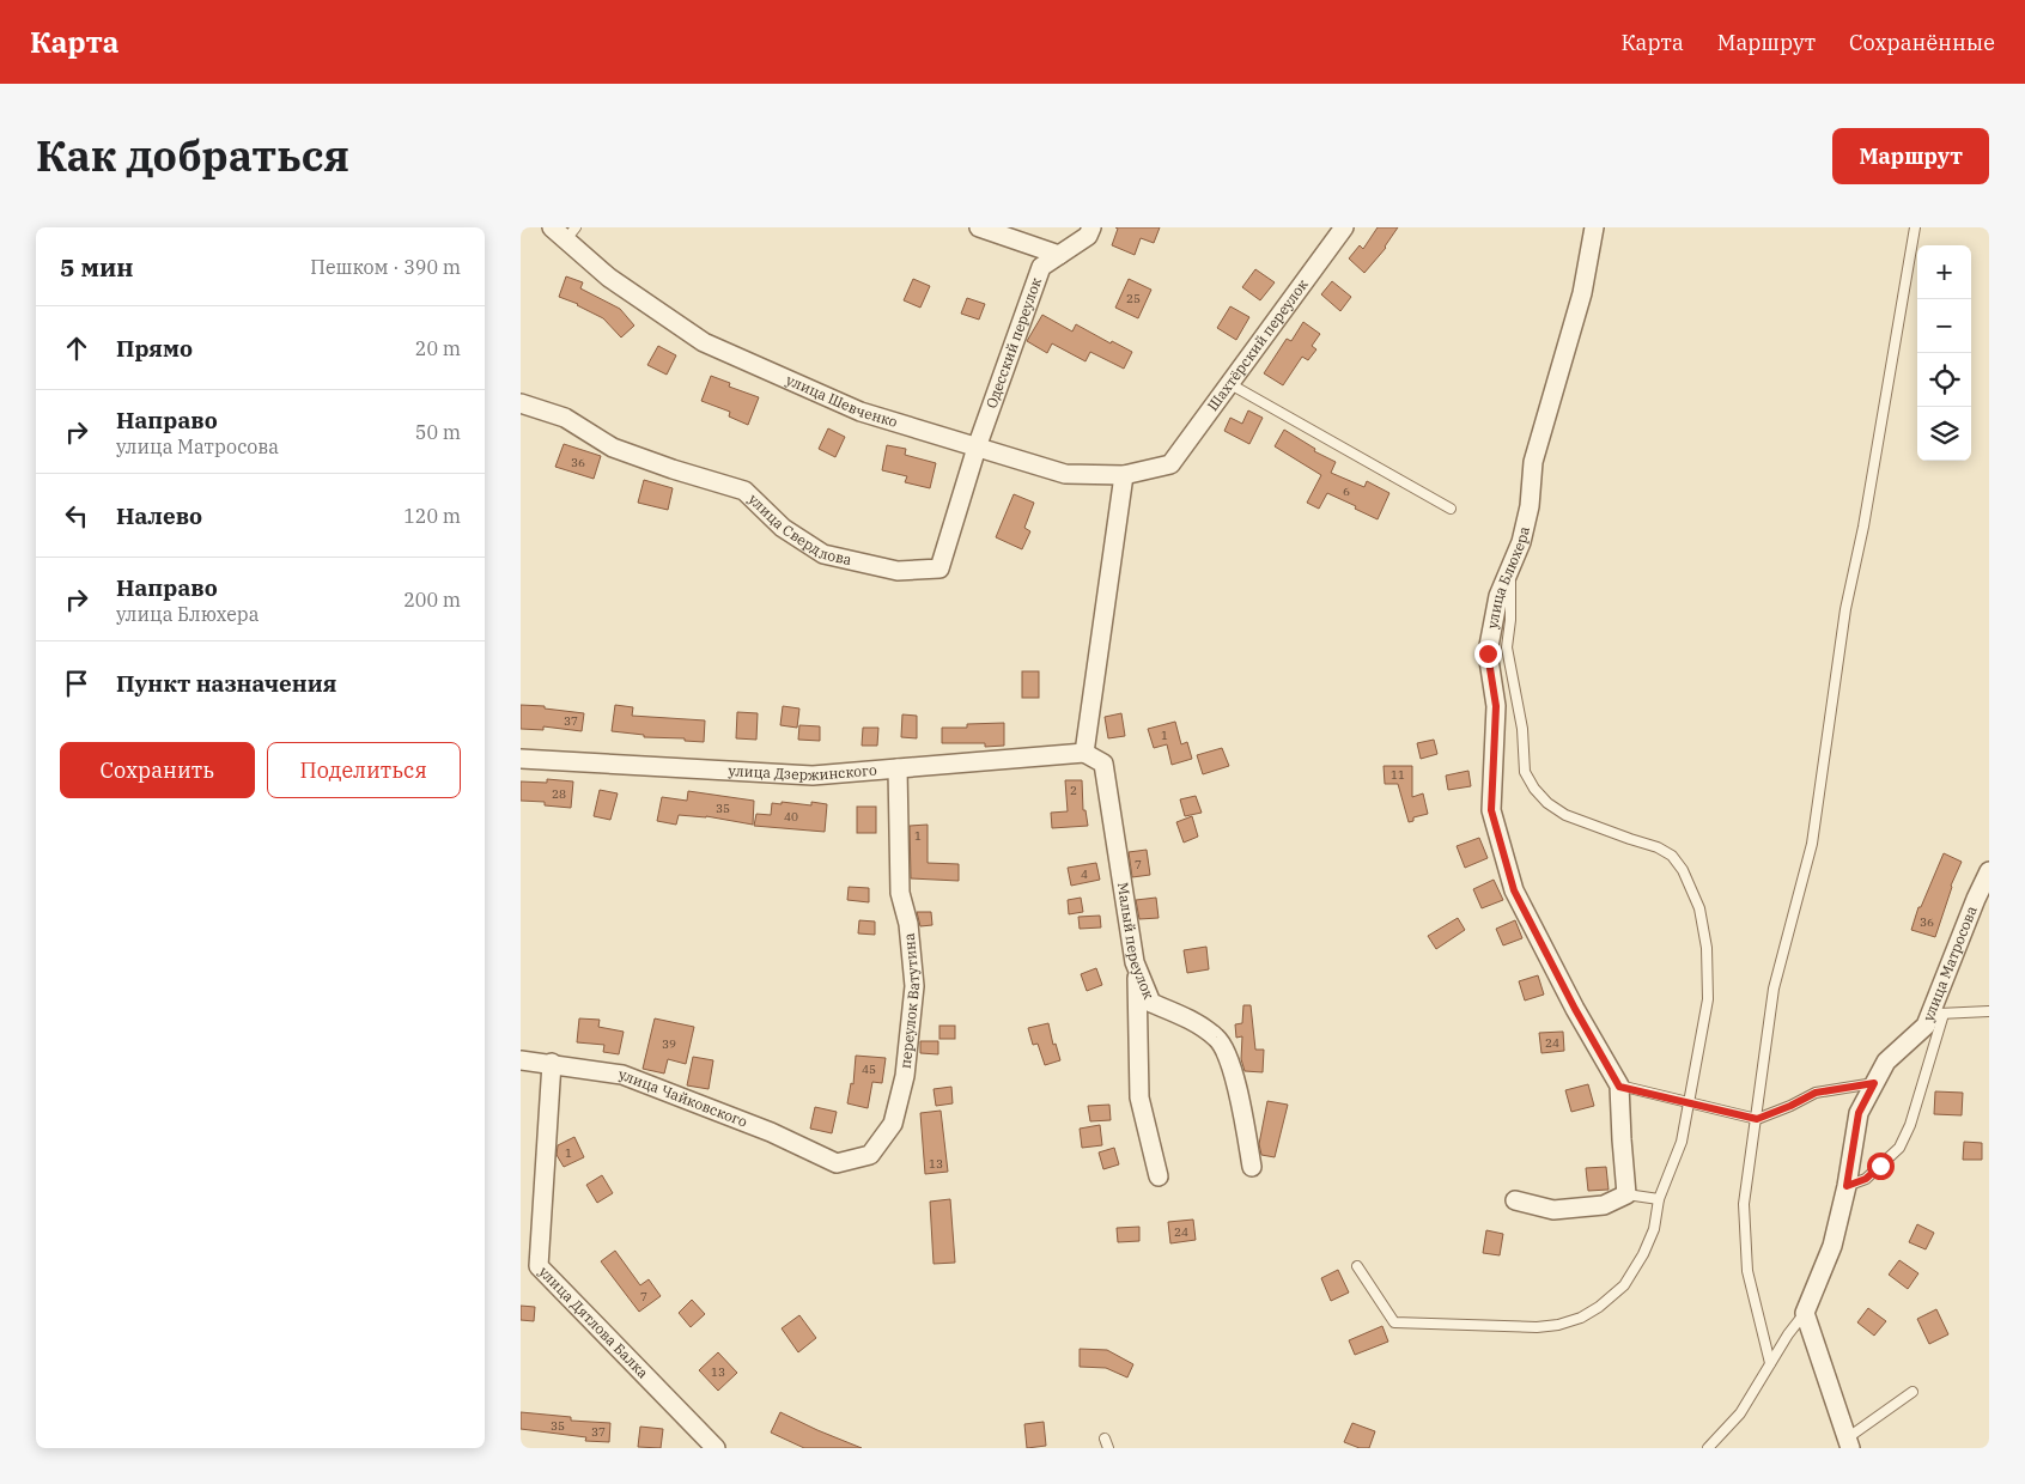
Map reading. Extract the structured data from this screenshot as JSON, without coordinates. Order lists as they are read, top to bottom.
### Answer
{
  "streets": {
    "street": [
      "Одесский переулок",
      "Шахтёрский переулок",
      "улица Шевченко",
      "улица Свердлова",
      "улица Блюхера",
      "улица Дзержинского",
      "Малый переулок",
      "улица Матросова",
      "переулок Ватутина",
      "улица Чайковского",
      "улица Дятлова Балка"
    ]
  },
  "crossings": [
    ["Одесский переулок", "улица Шевченко"],
    ["Одесский переулок", "улица Свердлова"],
    ["Шахтёрский переулок", "улица Шевченко"],
    ["улица Шевченко", "улица Свердлова"],
    ["улица Дзержинского", "Малый переулок"],
    ["улица Дзержинского", "переулок Ватутина"],
    ["переулок Ватутина", "улица Чайковского"],
    ["улица Чайковского", "улица Дятлова Балка"]
  ],
  "house_numbers": [
    "25",
    "36",
    "6",
    "37",
    "1",
    "11",
    "2",
    "28",
    "35",
    "40",
    "1",
    "7",
    "4",
    "36",
    "24",
    "39",
    "45",
    "1",
    "13",
    "24",
    "7",
    "13",
    "35",
    "37"
  ],
  "page": {
    "header": "Карта",
    "nav": ["Карта", "Маршрут", "Сохранённые"],
    "title": "Как добраться",
    "buttons": [
      "Маршрут",
      ["Сохранить", "Поделиться"]
    ],
    "heading": ["5 мин", "Пешком · 390 m"],
    "map_buttons": ["+", "−"],
    "list": [
      ["Прямо", "20 m"],
      ["Направо", "улица Матросова", "50 m"],
      ["Налево", "120 m"],
      ["Направо", "улица Блюхера", "200 m"],
      "Пункт назначения"
    ]
  }
}
